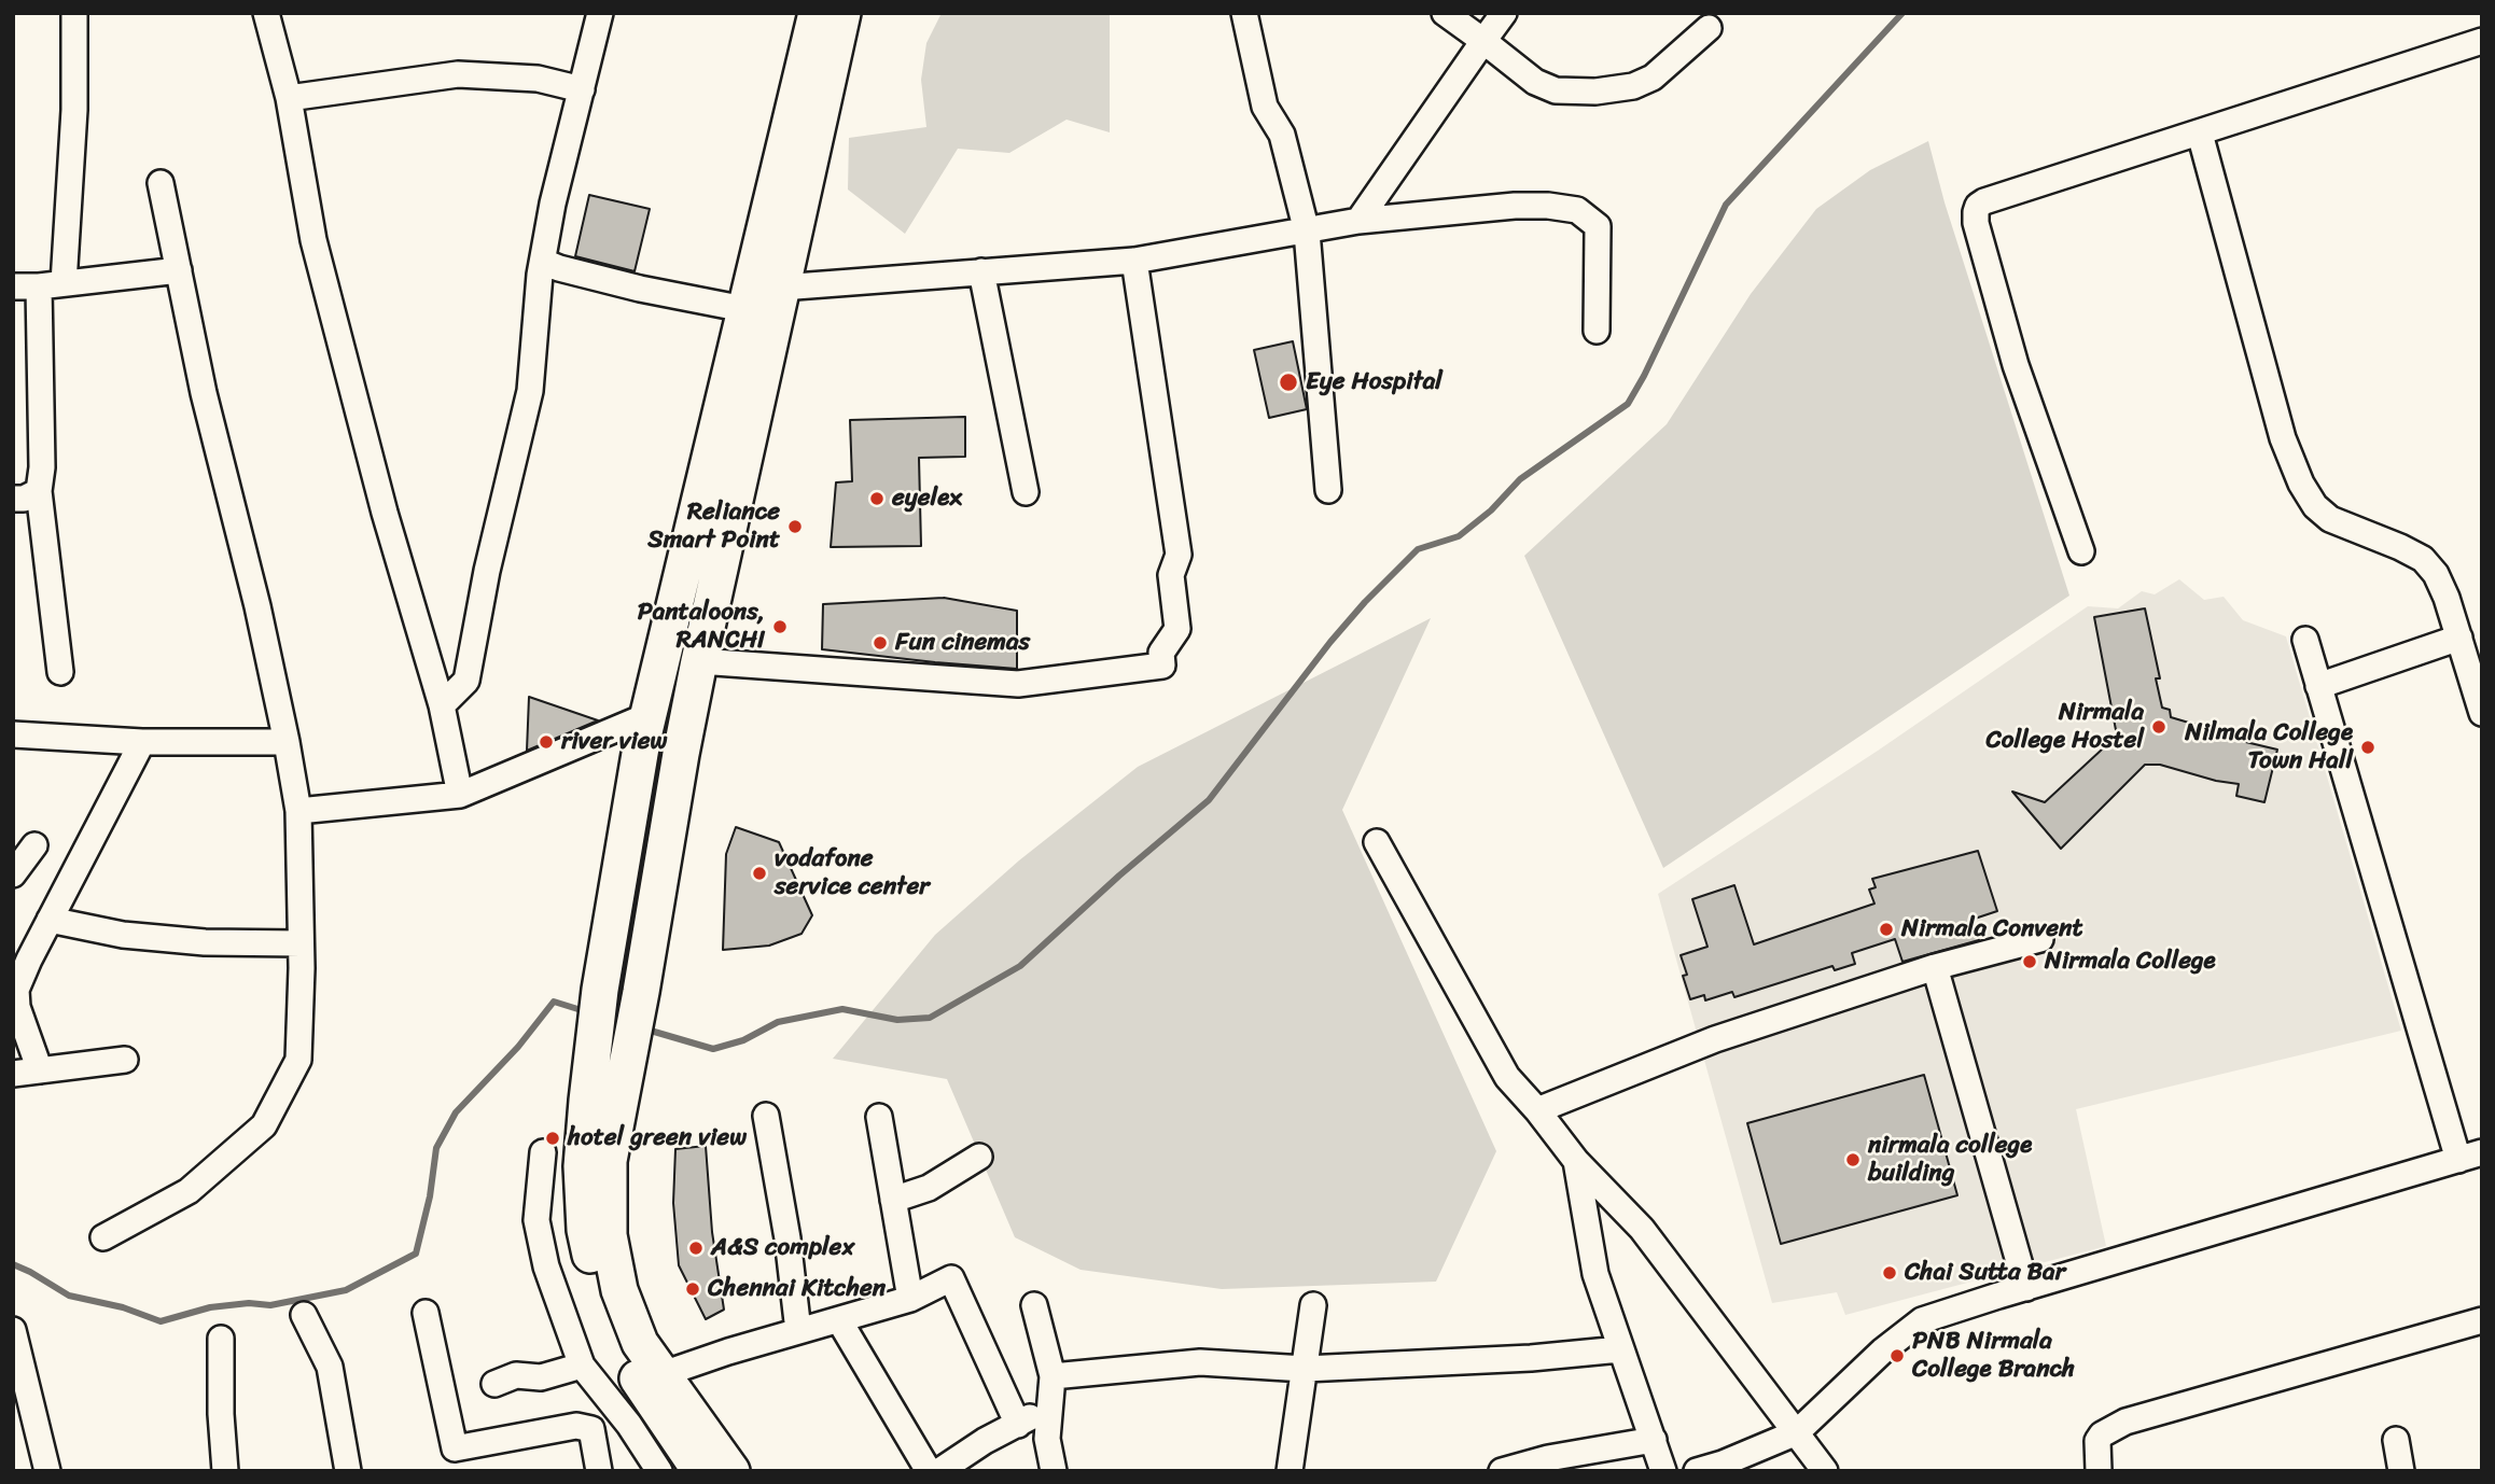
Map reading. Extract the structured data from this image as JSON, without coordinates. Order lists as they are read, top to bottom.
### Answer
{
  "places": [
    "Eye Hospital",
    "eyelex",
    "Reliance Smart Point",
    "Pantaloons, RANCHI",
    "Fun cinemas",
    "Nirmala College Hostel",
    "river view",
    "Nilmala College Town Hall",
    "vodafone service center",
    "Nirmala Convent",
    "Nirmala College",
    "hotel green view",
    "nirmala college building",
    "A&S complex",
    "Chai Sutta Bar",
    "Chennai Kitchen",
    "PNB Nirmala College Branch"
  ]
}
